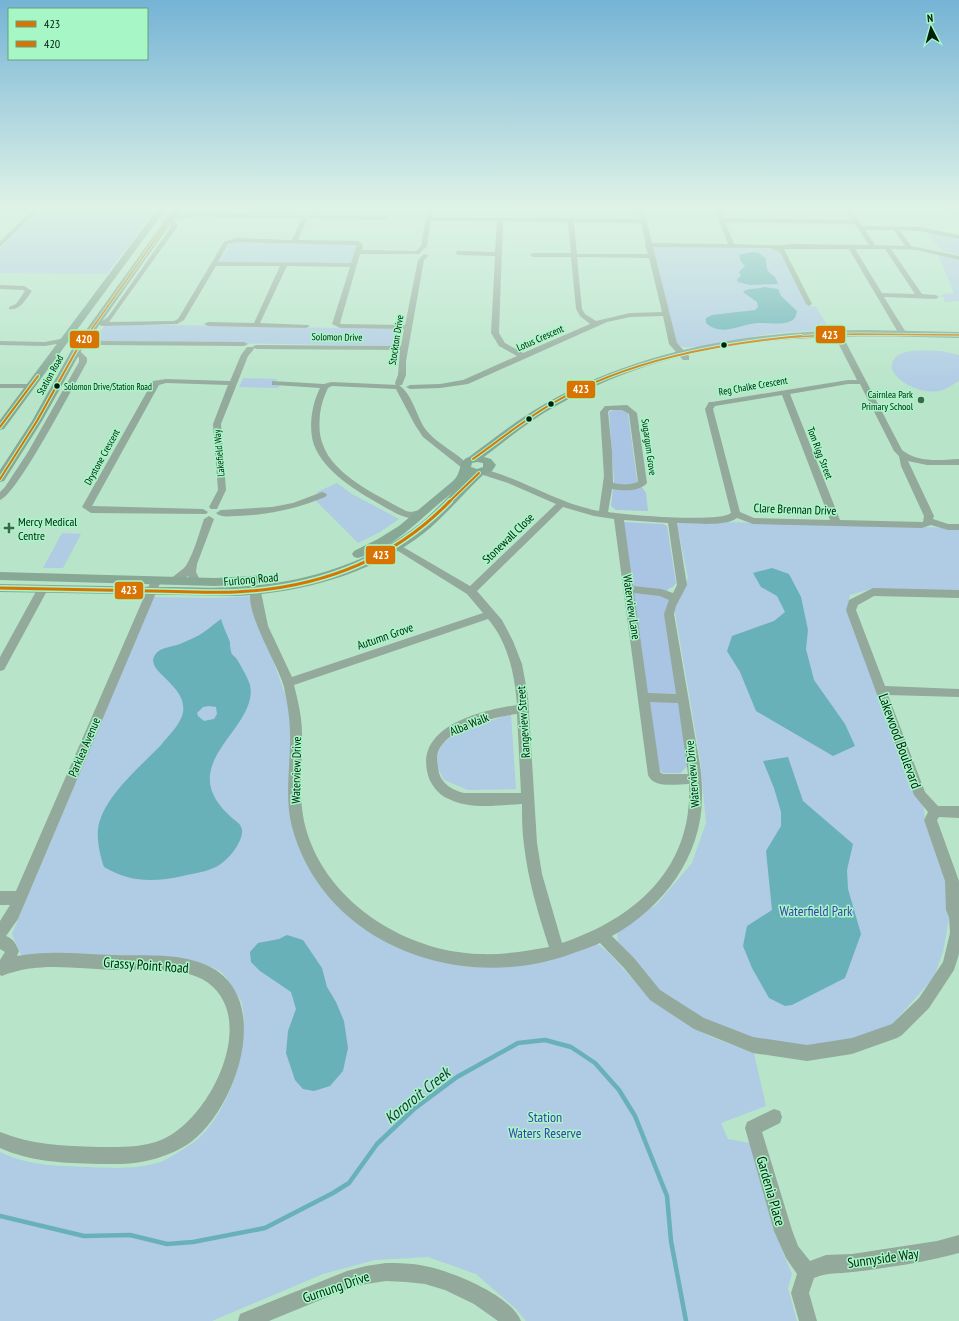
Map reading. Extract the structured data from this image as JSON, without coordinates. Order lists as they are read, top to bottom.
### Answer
{
  "streets": {
    "main road": ["Station Road", "Furlong Road"],
    "street": [
      "Solomon Drive",
      "Lotus Crescent",
      "Stockton Drive",
      "Reg Chalke Crescent",
      "Sugargum Grove",
      "Lakefield Way",
      "Tom Rigg Street",
      "Drystone Crescent",
      "Clare Brennan Drive",
      "Stonewall Close",
      "Waterview Lane",
      "Autumn Grove",
      "Rangeview Street",
      "Alba Walk",
      "Lakewood Boulevard",
      "Parklea Avenue",
      "Waterview Drive",
      "Grassy Point Road",
      "Gardenia Place",
      "Sunnyside Way",
      "Gurnung Drive"
    ]
  },
  "crossings": [
    ["Solomon Drive", "Stockton Drive"],
    ["Solomon Drive", "Station Road"],
    ["Solomon Drive", "Lakefield Way"],
    ["Lotus Crescent", "Stockton Drive"],
    ["Reg Chalke Crescent", "Tom Rigg Street"],
    ["Reg Chalke Crescent", "Clare Brennan Drive"],
    ["Sugargum Grove", "Clare Brennan Drive"],
    ["Lakefield Way", "Drystone Crescent"],
    ["Tom Rigg Street", "Clare Brennan Drive"],
    ["Clare Brennan Drive", "Stonewall Close"],
    ["Clare Brennan Drive", "Furlong Road"],
    ["Clare Brennan Drive", "Waterview Lane"],
    ["Clare Brennan Drive", "Waterview Drive"],
    ["Stonewall Close", "Rangeview Street"],
    ["Furlong Road", "Rangeview Street"],
    ["Furlong Road", "Parklea Avenue"],
    ["Furlong Road", "Waterview Drive"],
    ["Waterview Lane", "Waterview Drive"],
    ["Autumn Grove", "Rangeview Street"],
    ["Autumn Grove", "Waterview Drive"],
    ["Rangeview Street", "Alba Walk"],
    ["Rangeview Street", "Waterview Drive"],
    ["Parklea Avenue", "Grassy Point Road"],
    ["Gardenia Place", "Sunnyside Way"]
  ],
  "water": ["Kororoit Creek"],
  "parks": ["Waterfield Park", "Station Waters Reserve"],
  "places": {
    "other": ["Solomon Drive/Station Road", "Cairnlea Park Primary School"],
    "health": ["Mercy Medical Centre"]
  },
  "lines": ["transit line 420", "transit line 423"],
  "legend": ["423", "420"],
  "north": "top"
}
